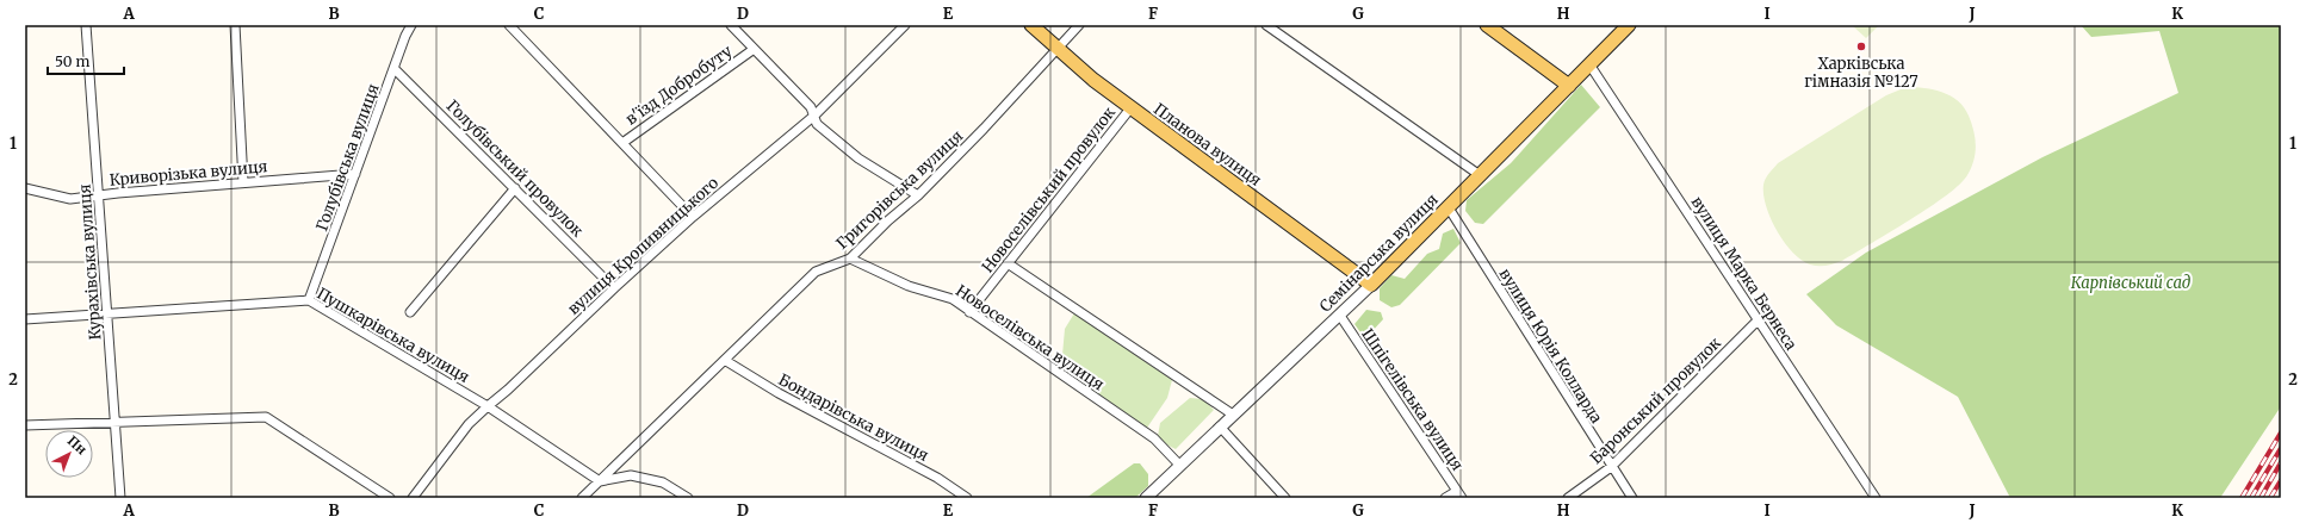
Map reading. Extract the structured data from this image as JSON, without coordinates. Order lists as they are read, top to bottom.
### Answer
{
  "streets": {
    "main road": ["Планова вулиця", "Семінарська вулиця"],
    "street": [
      "в'їзд Добробуту",
      "Голубівська вулиця",
      "Голубівський провулок",
      "Криворізька вулиця",
      "Григорівська вулиця",
      "Новоселівський провулок",
      "вулиця Кропивницького",
      "Курахівська вулиця",
      "вулиця Марка Бернеса",
      "Пушкарівська вулиця",
      "Новоселівська вулиця",
      "вулиця Юрія Колларда",
      "Шпігелівська вулиця",
      "Баронський провулок",
      "Бондарівська вулиця"
    ]
  },
  "crossings": [
    ["Планова вулиця", "Григорівська вулиця"],
    ["Планова вулиця", "Новоселівський провулок"],
    ["Планова вулиця", "Семінарська вулиця"],
    ["Голубівська вулиця", "Голубівський провулок"],
    ["Голубівська вулиця", "Криворізька вулиця"],
    ["Голубівська вулиця", "Пушкарівська вулиця"],
    ["Голубівський провулок", "вулиця Кропивницького"],
    ["Криворізька вулиця", "Курахівська вулиця"],
    ["Григорівська вулиця", "Пушкарівська вулиця"],
    ["Григорівська вулиця", "Новоселівська вулиця"],
    ["Григорівська вулиця", "Бондарівська вулиця"],
    ["Новоселівський провулок", "Новоселівська вулиця"],
    ["вулиця Кропивницького", "Пушкарівська вулиця"],
    ["Семінарська вулиця", "вулиця Марка Бернеса"],
    ["Семінарська вулиця", "Новоселівська вулиця"],
    ["Семінарська вулиця", "вулиця Юрія Колларда"],
    ["Семінарська вулиця", "Шпігелівська вулиця"],
    ["Курахівська вулиця", "Пушкарівська вулиця"],
    ["вулиця Марка Бернеса", "Баронський провулок"],
    ["вулиця Юрія Колларда", "Баронський провулок"]
  ],
  "parks": ["Карпівський сад"],
  "places": ["Харківська гімназія №127"],
  "scale_bar": "50 m",
  "north": "top right",
  "grid": {
    "columns": [
      "A",
      "B",
      "C",
      "D",
      "E",
      "F",
      "G",
      "H",
      "I",
      "J",
      "K"
    ],
    "rows": ["1", "2"]
  }
}
